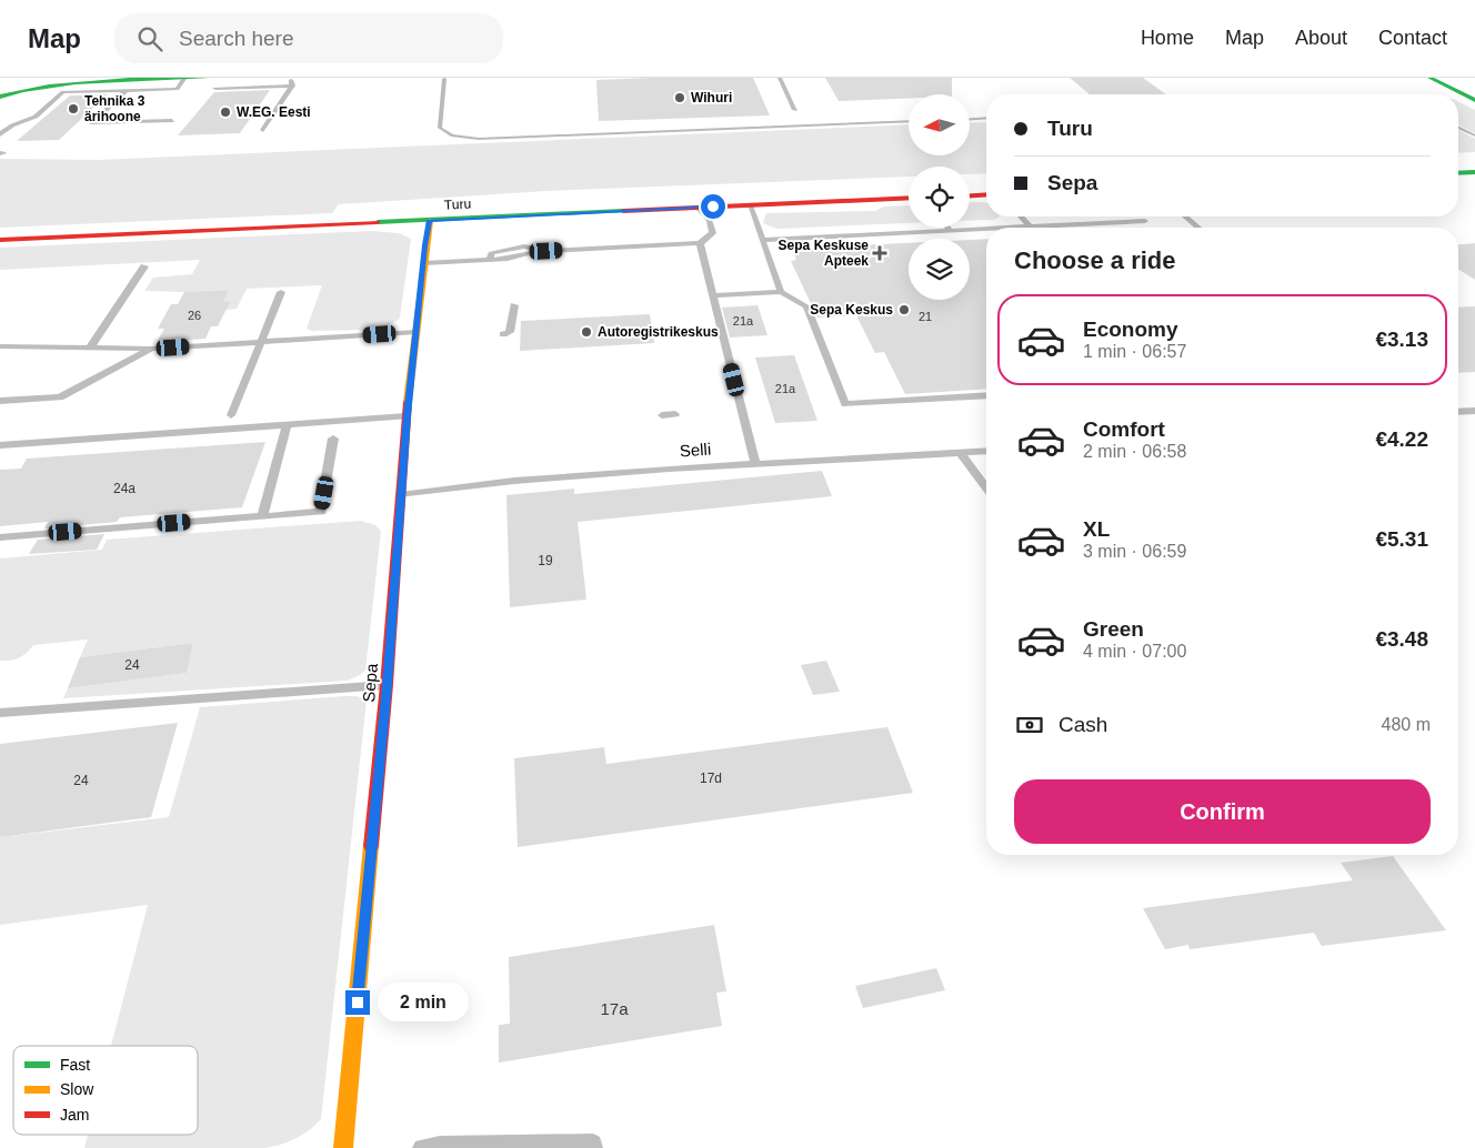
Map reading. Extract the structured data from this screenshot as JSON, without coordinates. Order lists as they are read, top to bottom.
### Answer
{
  "streets": {
    "street": ["Turu", "Sepa"],
    "lane": ["Selli"]
  },
  "crossings": [
    ["Turu", "Sepa"],
    ["Selli", "Sepa"]
  ],
  "places": {
    "other": [
      "Wihuri",
      "Tehnika 3 ärihoone",
      "W.EG. Eesti",
      "Sepa Keskus",
      "Autoregistrikeskus"
    ],
    "health": ["Sepa Keskuse Apteek"]
  },
  "house_numbers": [
    "26",
    "21",
    "21a",
    "21a",
    "24a",
    "19",
    "24",
    "17d",
    "24",
    "17a"
  ],
  "legend": ["Fast", "Slow", "Jam"],
  "north": "left",
  "page": {
    "header": "Map",
    "search": "Search here",
    "nav": [
      "Home",
      "Map",
      "About",
      "Contact"
    ],
    "banner": ["Turu", "Sepa"],
    "heading": "Choose a ride",
    "list": [
      {
        "name": "Economy",
        "note": "1 min · 06:57",
        "value": "€3.13"
      },
      {
        "name": "Comfort",
        "note": "2 min · 06:58",
        "value": "€4.22"
      },
      {
        "name": "XL",
        "note": "3 min · 06:59",
        "value": "€5.31"
      },
      {
        "name": "Green",
        "note": "4 min · 07:00",
        "value": "€3.48"
      }
    ],
    "pay": ["Cash", "480 m"],
    "buttons": "Confirm",
    "bubble": "2 min"
  }
}
